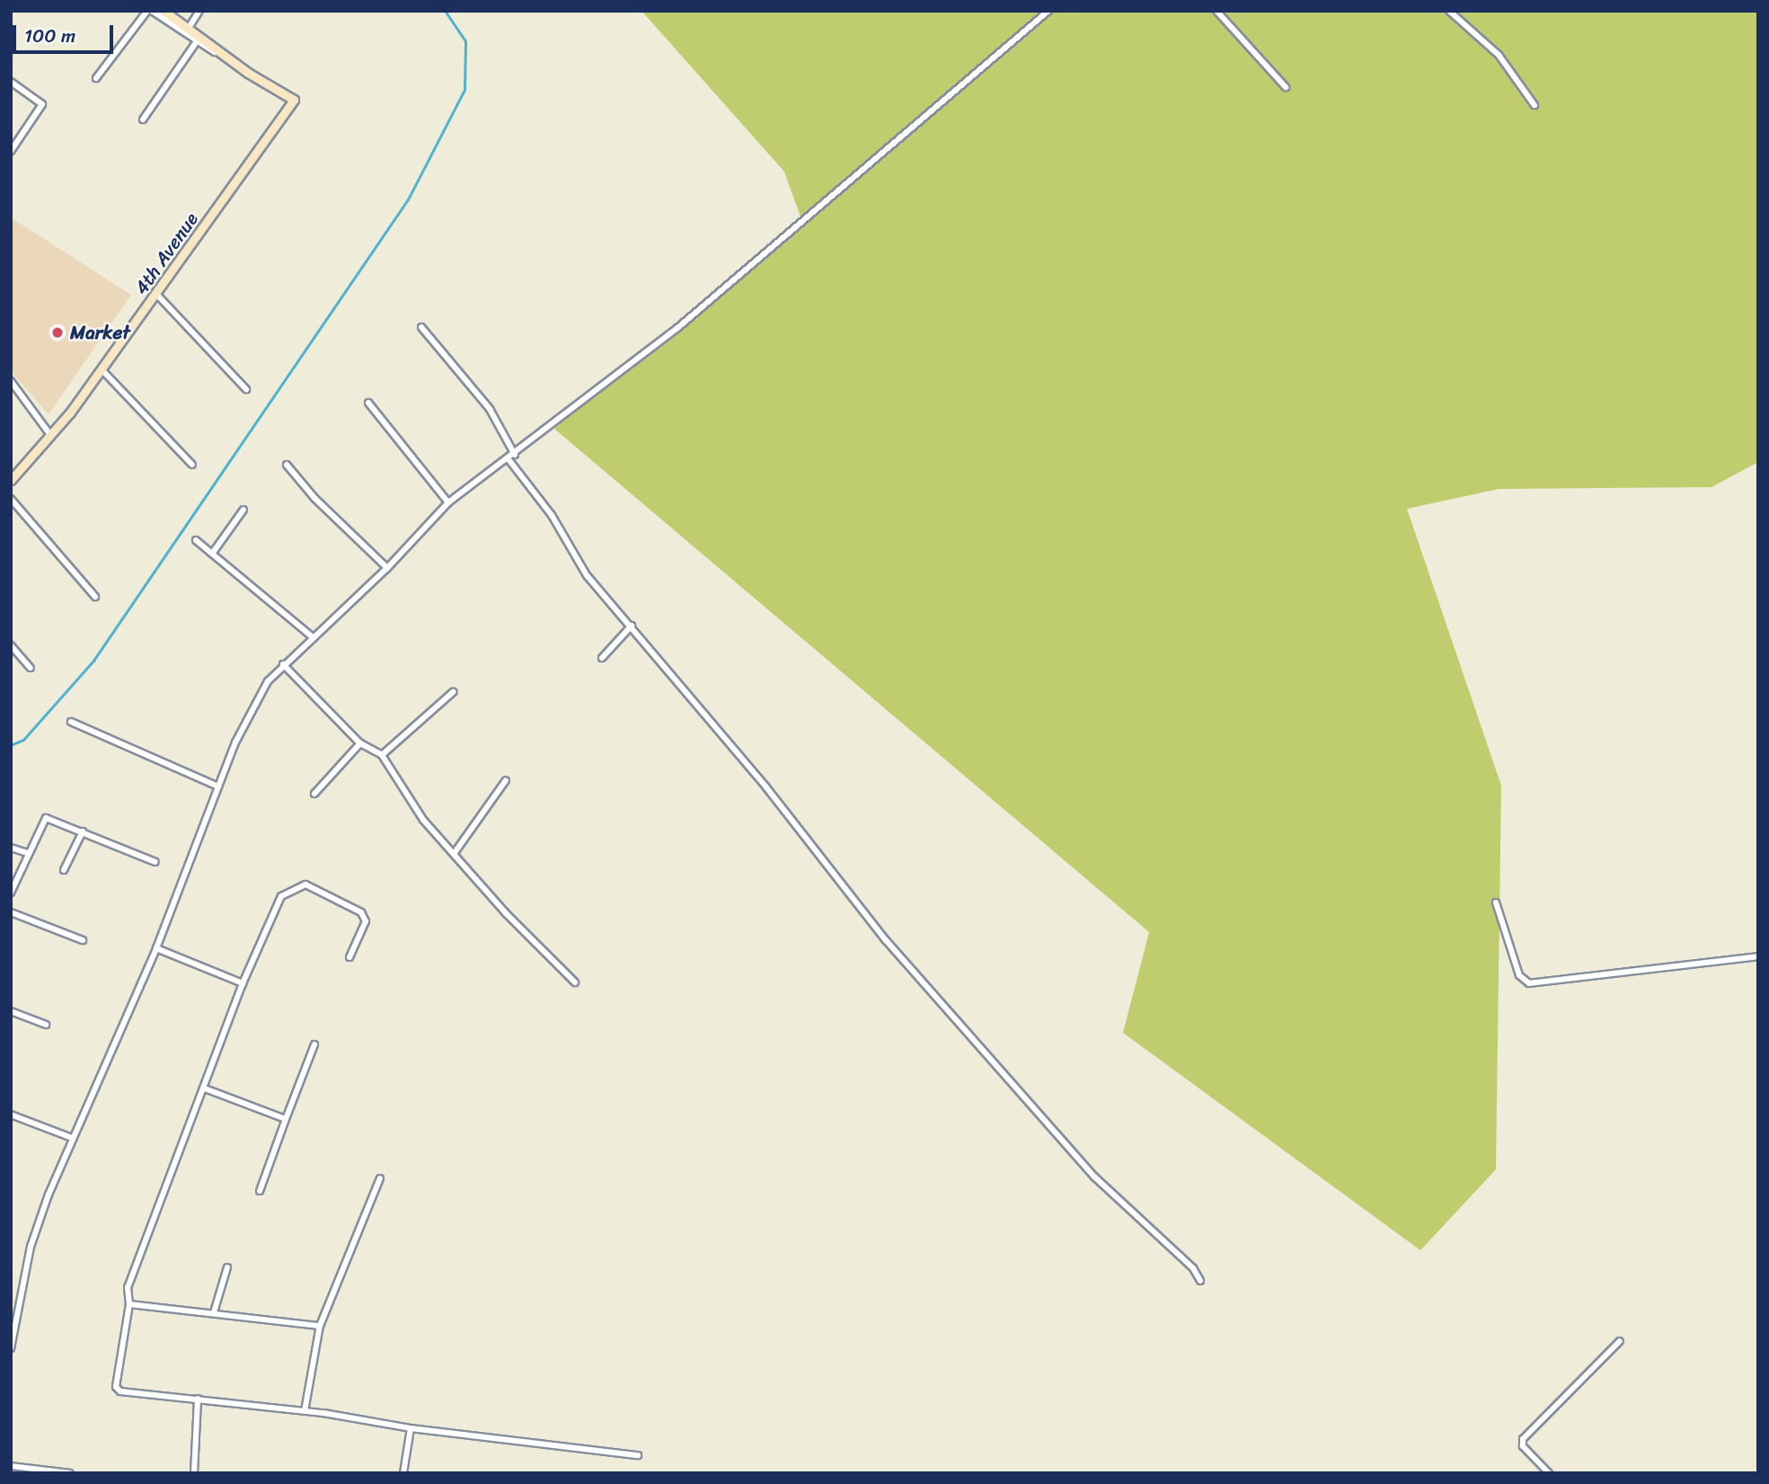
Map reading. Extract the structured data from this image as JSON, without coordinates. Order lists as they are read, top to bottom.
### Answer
{
  "streets": {
    "main road": ["4th Avenue"]
  },
  "places": ["Market"],
  "scale_bar": "100 m"
}
